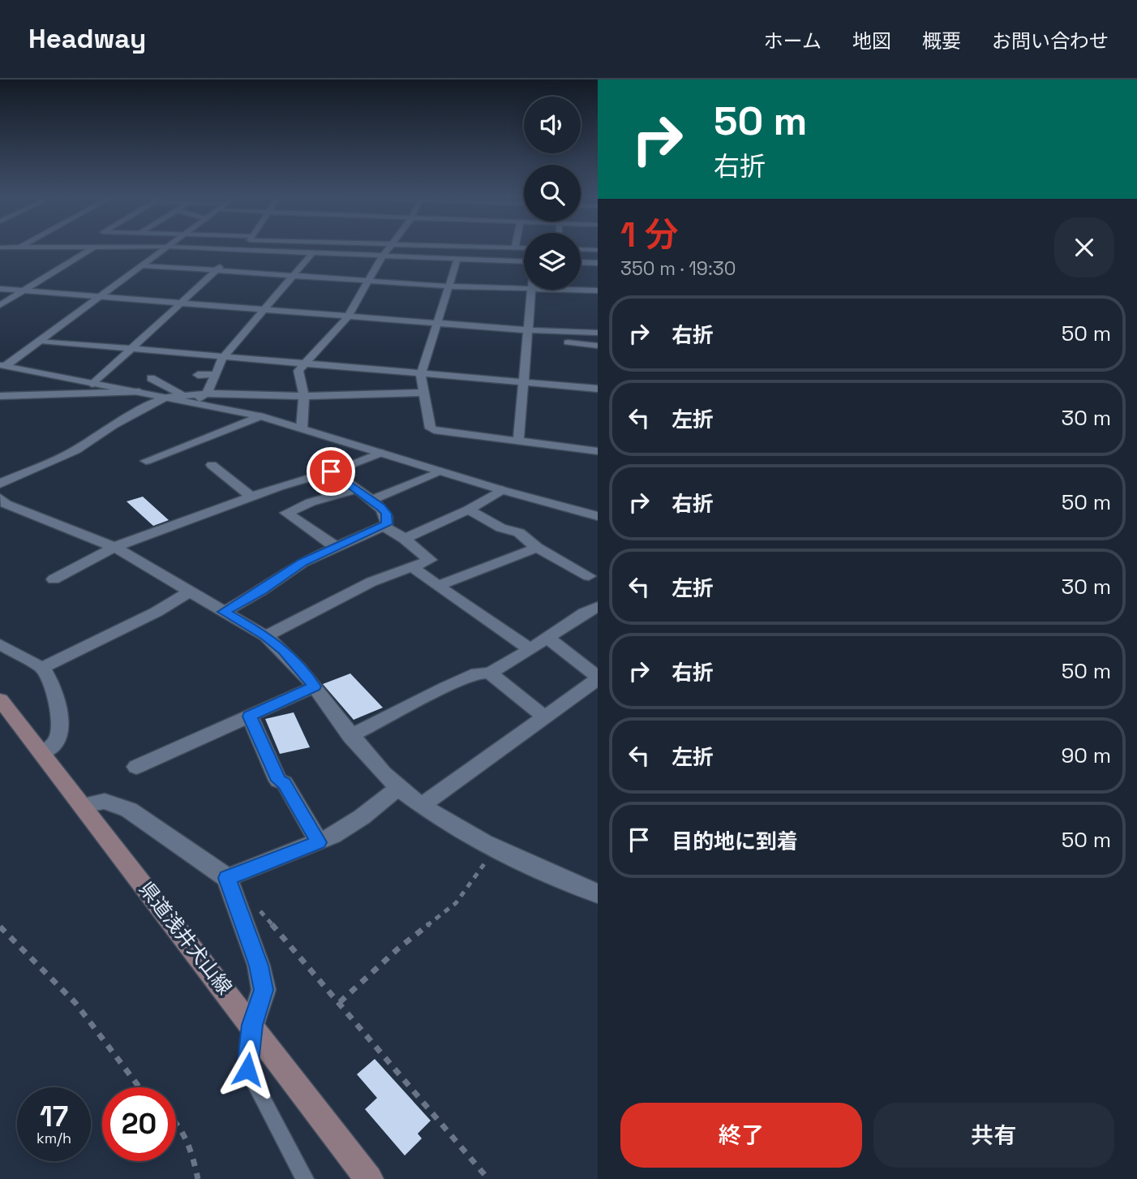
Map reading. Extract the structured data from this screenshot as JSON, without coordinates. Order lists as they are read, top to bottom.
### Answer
{
  "streets": {
    "main road": ["県道浅井犬山線"]
  },
  "page": {
    "header": "Headway",
    "nav": [
      "ホーム",
      "地図",
      "概要",
      "お問い合わせ"
    ],
    "turn": ["50 m", "右折"],
    "heading": ["1 分", "350 m · 19:30"],
    "list": [
      {
        "name": "右折",
        "value": "50 m"
      },
      {
        "name": "左折",
        "value": "30 m"
      },
      {
        "name": "右折",
        "value": "50 m"
      },
      {
        "name": "左折",
        "value": "30 m"
      },
      {
        "name": "右折",
        "value": "50 m"
      },
      {
        "name": "左折",
        "value": "90 m"
      },
      {
        "name": "目的地に到着",
        "value": "50 m"
      }
    ],
    "speed": "17 km/h",
    "limit": "20",
    "buttons": ["終了", "共有"]
  }
}
